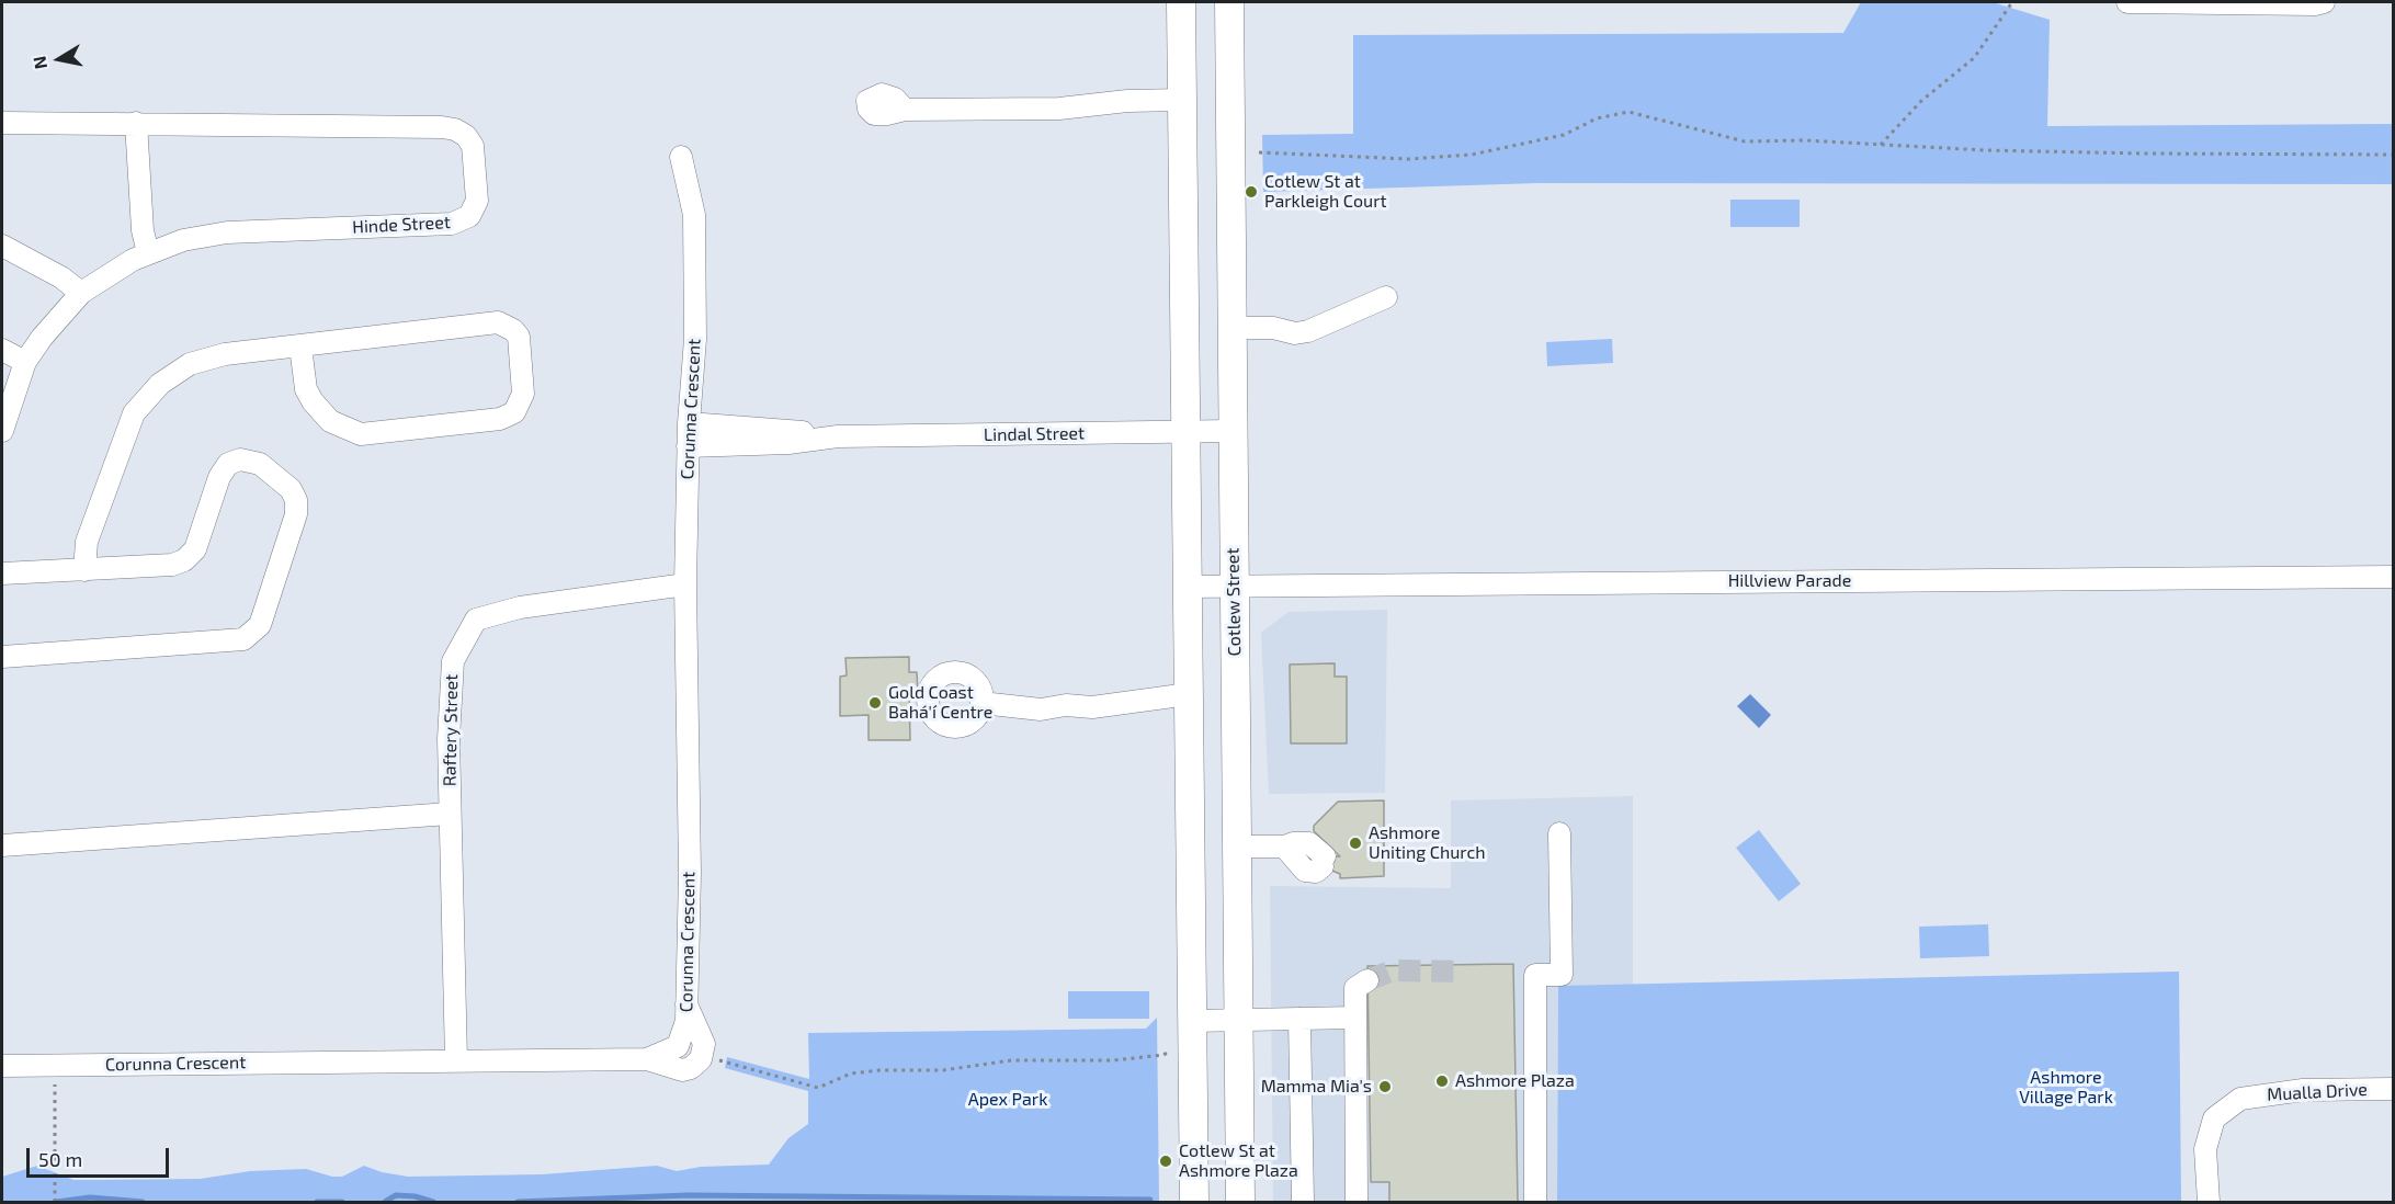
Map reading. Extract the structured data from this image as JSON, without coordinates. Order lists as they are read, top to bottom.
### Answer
{
  "streets": {
    "main road": ["Cotlew Street"],
    "street": [
      "Hinde Street",
      "Corunna Crescent",
      "Lindal Street",
      "Hillview Parade",
      "Raftery Street",
      "Mualla Drive"
    ]
  },
  "crossings": [
    ["Corunna Crescent", "Lindal Street"],
    ["Corunna Crescent", "Raftery Street"],
    ["Lindal Street", "Cotlew Street"],
    ["Hillview Parade", "Cotlew Street"]
  ],
  "parks": ["Ashmore Village Park", "Apex Park"],
  "places": [
    "Cotlew St at Parkleigh Court",
    "Gold Coast Bahá'í Centre",
    "Ashmore Uniting Church",
    "Ashmore Plaza",
    "Mamma Mia's",
    "Cotlew St at Ashmore Plaza"
  ],
  "scale_bar": "50 m",
  "north": "left"
}
